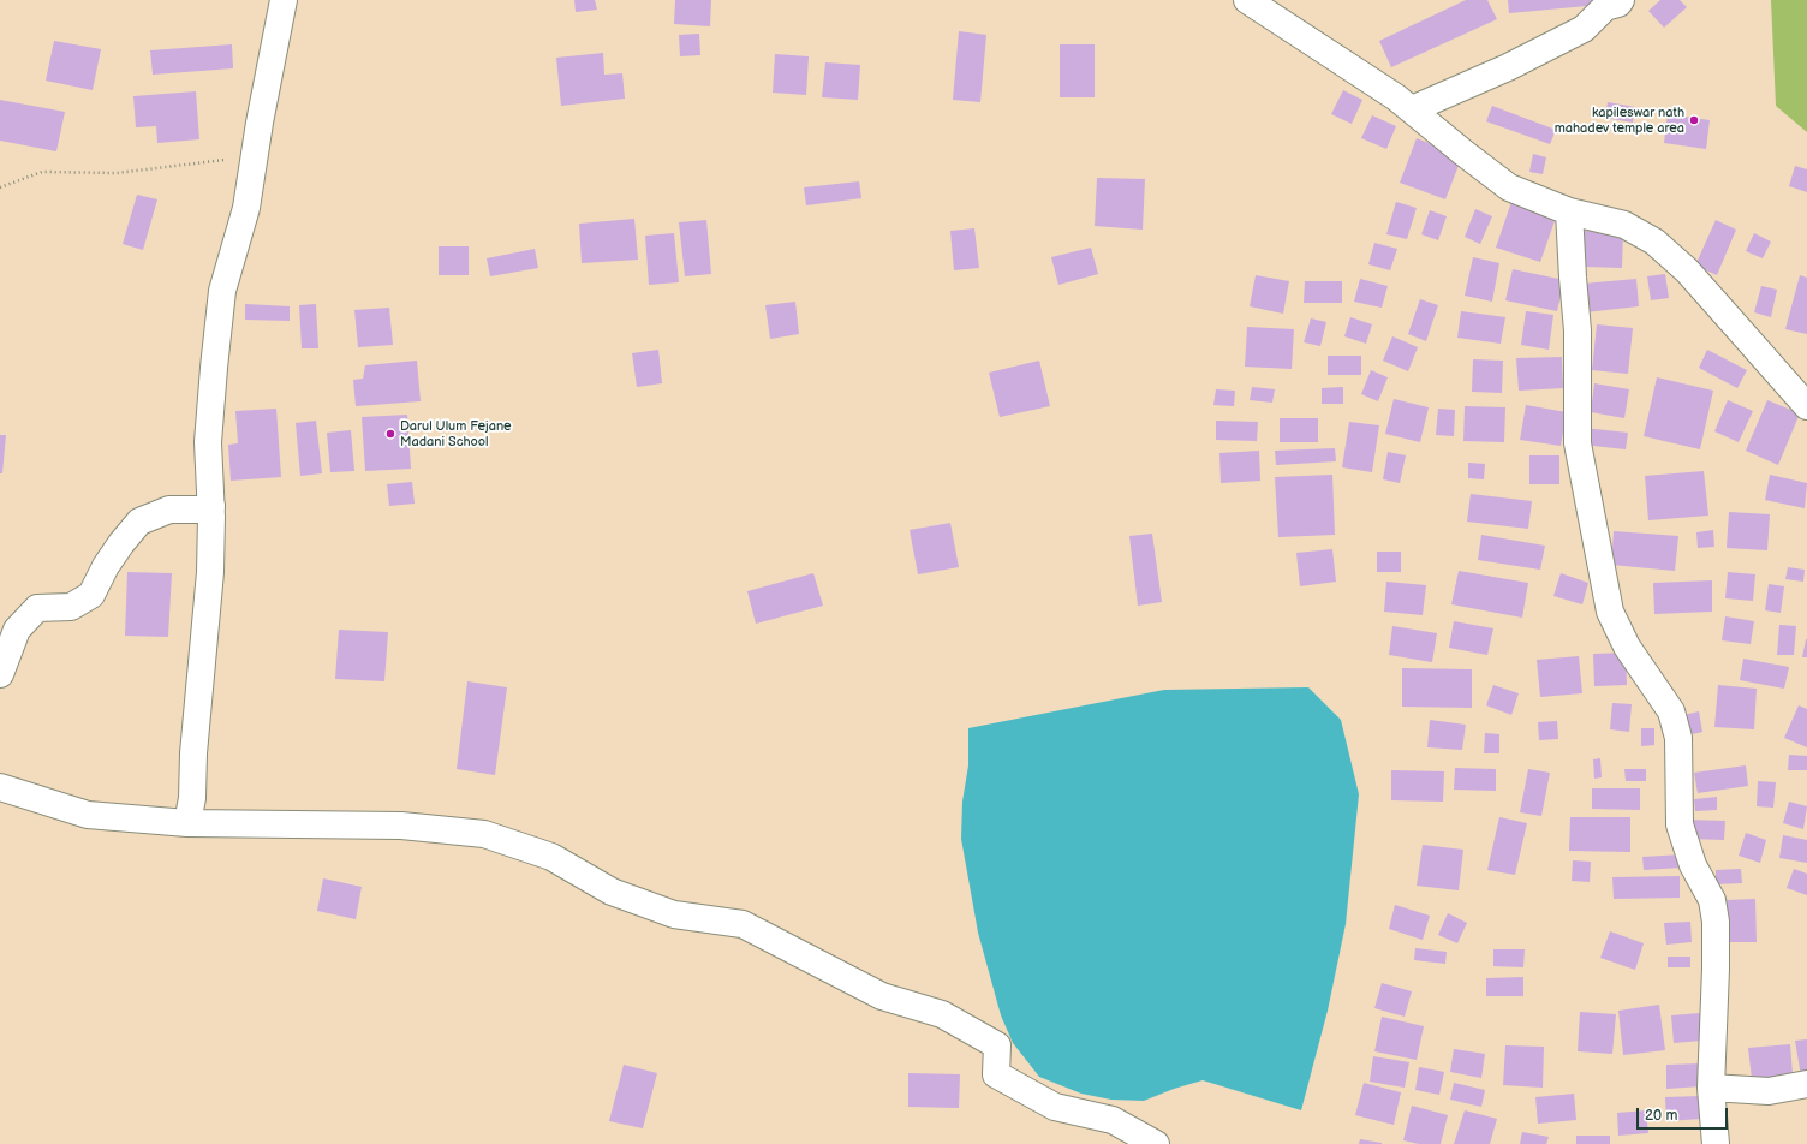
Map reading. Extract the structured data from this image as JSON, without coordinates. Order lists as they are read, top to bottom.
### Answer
{
  "places": ["kapileswar nath mahadev temple area", "Darul Ulum Fejane Madani School"],
  "scale_bar": "20 m"
}
